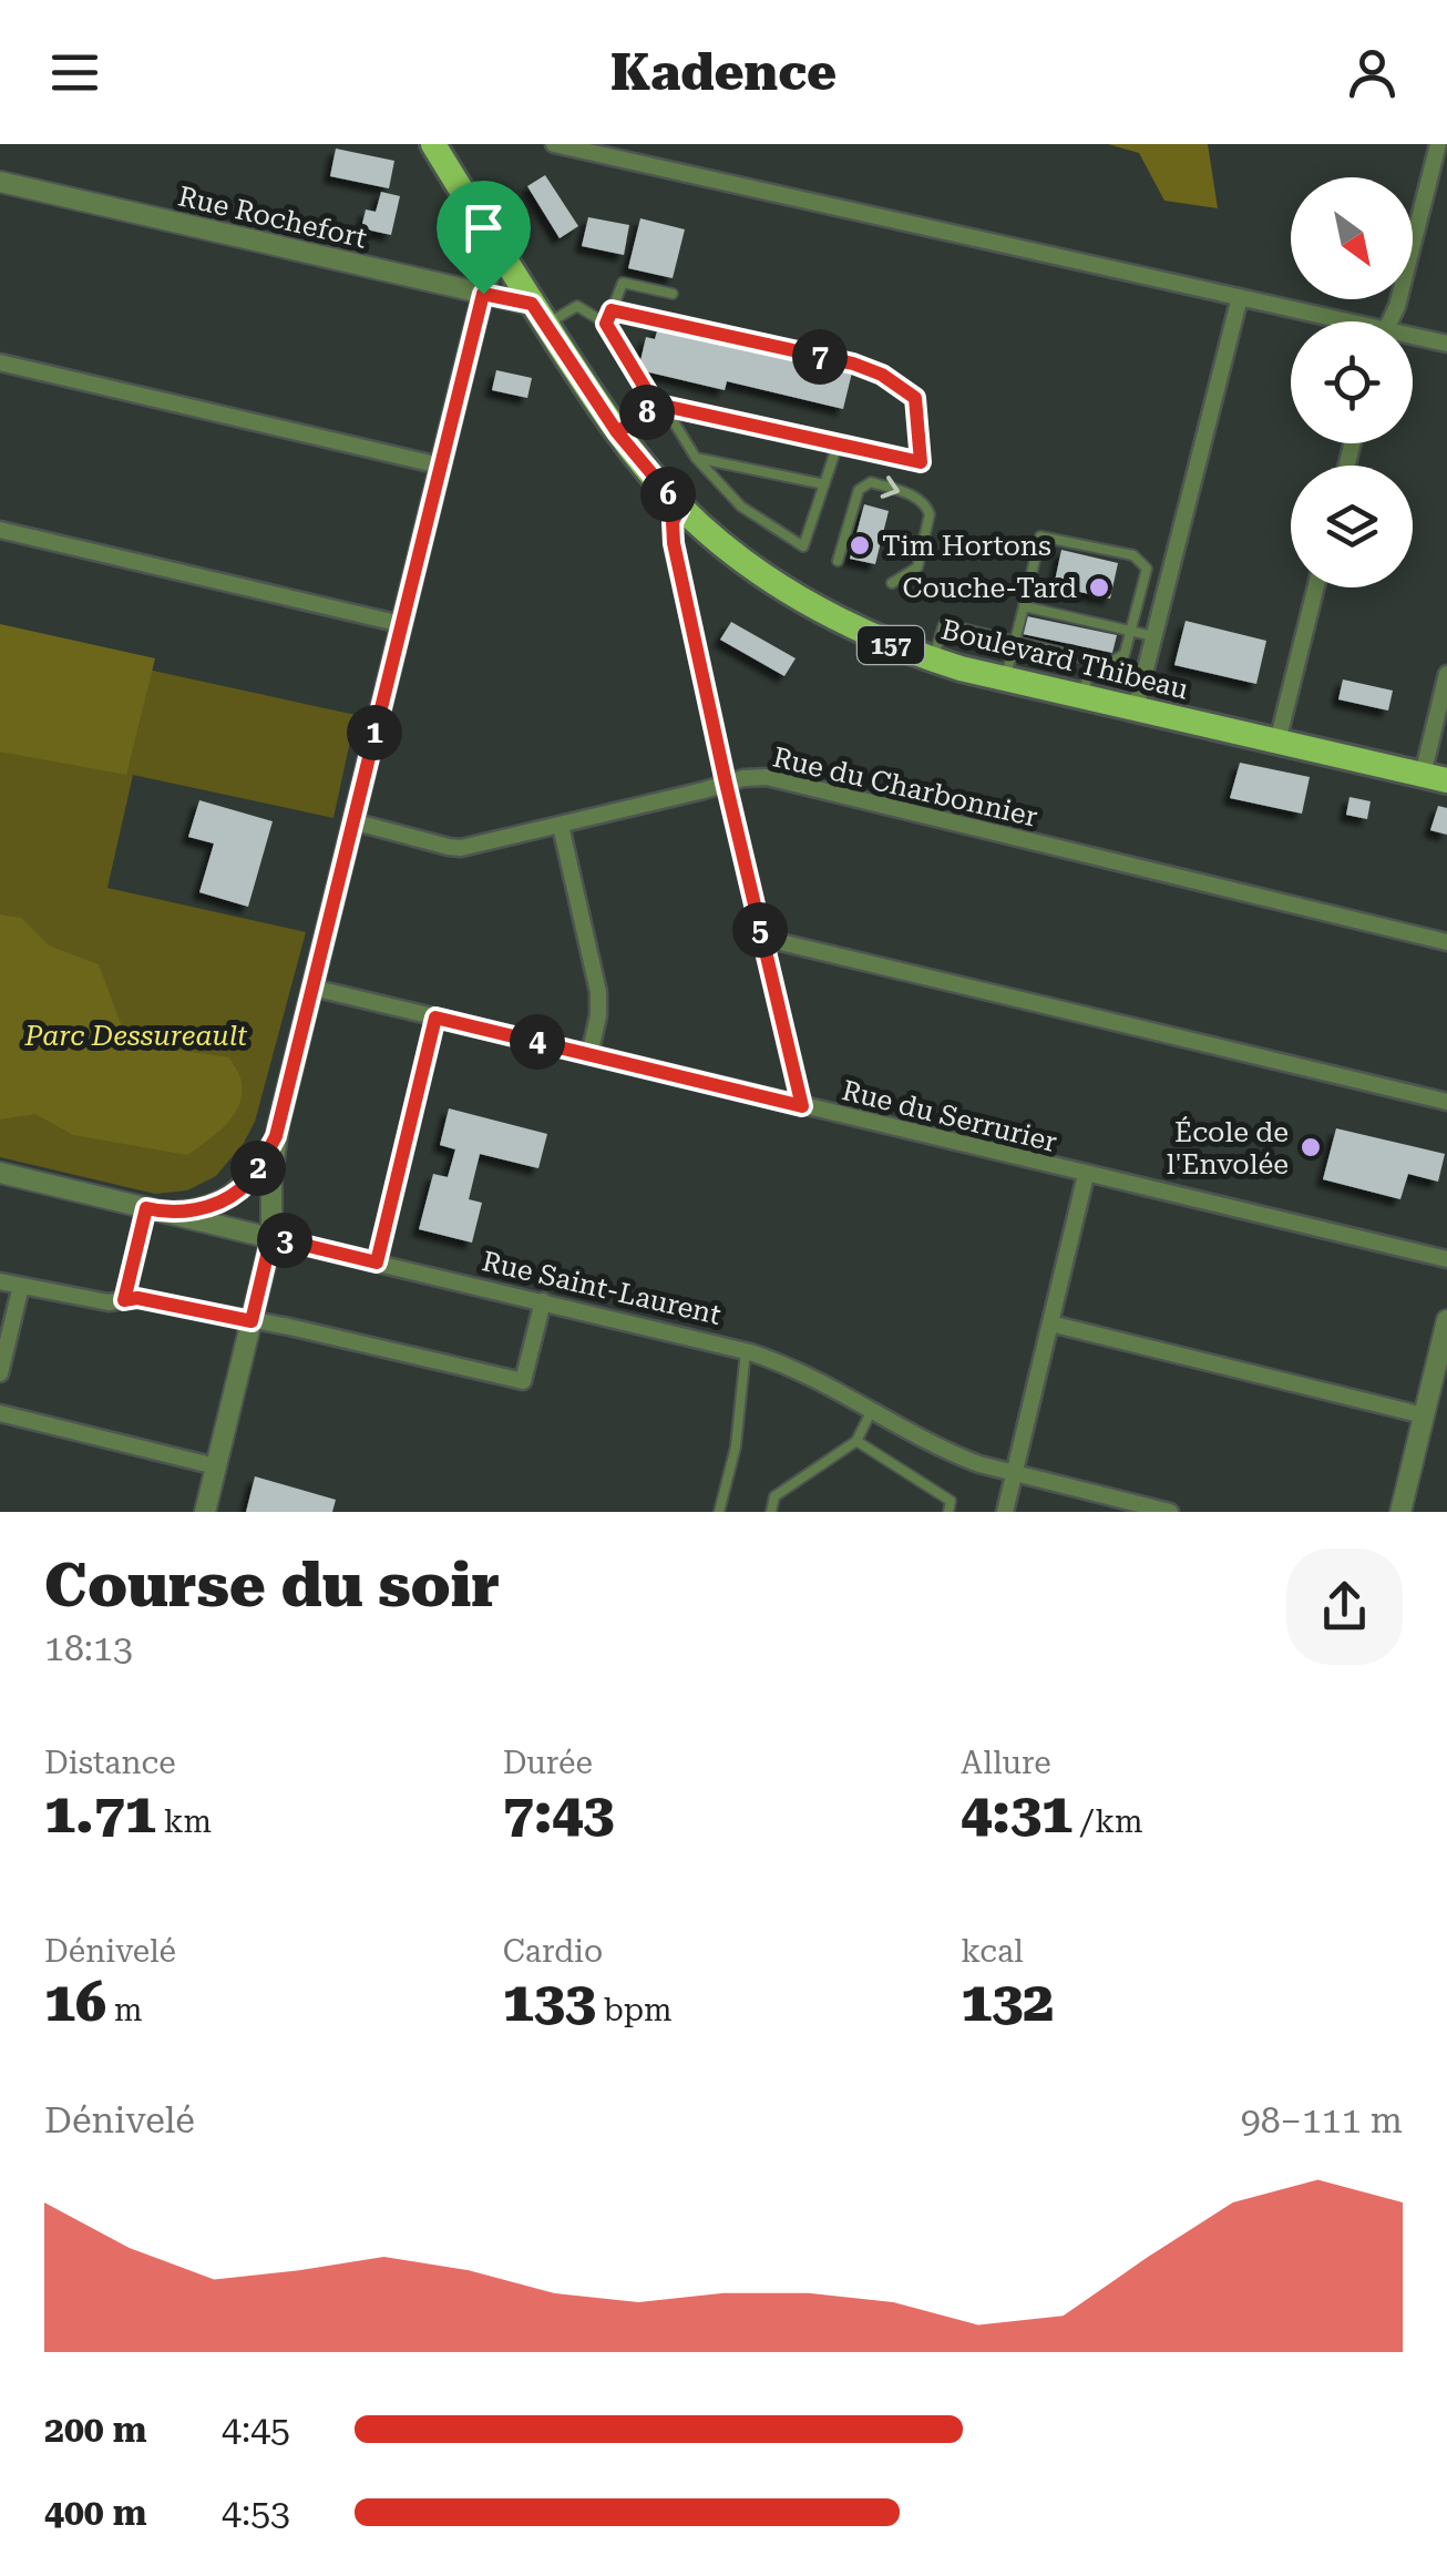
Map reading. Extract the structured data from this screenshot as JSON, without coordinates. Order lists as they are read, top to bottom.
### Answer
{
  "streets": {
    "main road": ["157", "Boulevard Thibeau"],
    "street": [
      "Rue Rochefort",
      "Rue du Charbonnier",
      "Rue du Serrurier",
      "Rue Saint-Laurent"
    ]
  },
  "crossings": [
    ["Rue Rochefort", "Boulevard Thibeau"]
  ],
  "parks": ["Parc Dessureault"],
  "places": ["Tim Hortons", "Couche-Tard", "École de l'Envolée"],
  "north": "bottom right",
  "page": {
    "header": "Kadence",
    "pins": [
      "7",
      "8",
      "6",
      "1",
      "5",
      "4",
      "2",
      "3"
    ],
    "heading": ["Course du soir", "18:13"],
    "stats": [
      ["Distance", "1.71 km"],
      ["Durée", "7:43"],
      ["Allure", "4:31 /km"],
      ["Dénivelé", "16 m"],
      ["Cardio", "133 bpm"],
      ["kcal", "132"]
    ],
    "chart": ["Dénivelé", "98–111 m"],
    "list": [
      {
        "name": "200 m",
        "note": "4:45"
      },
      {
        "name": "400 m",
        "note": "4:53"
      }
    ]
  }
}
